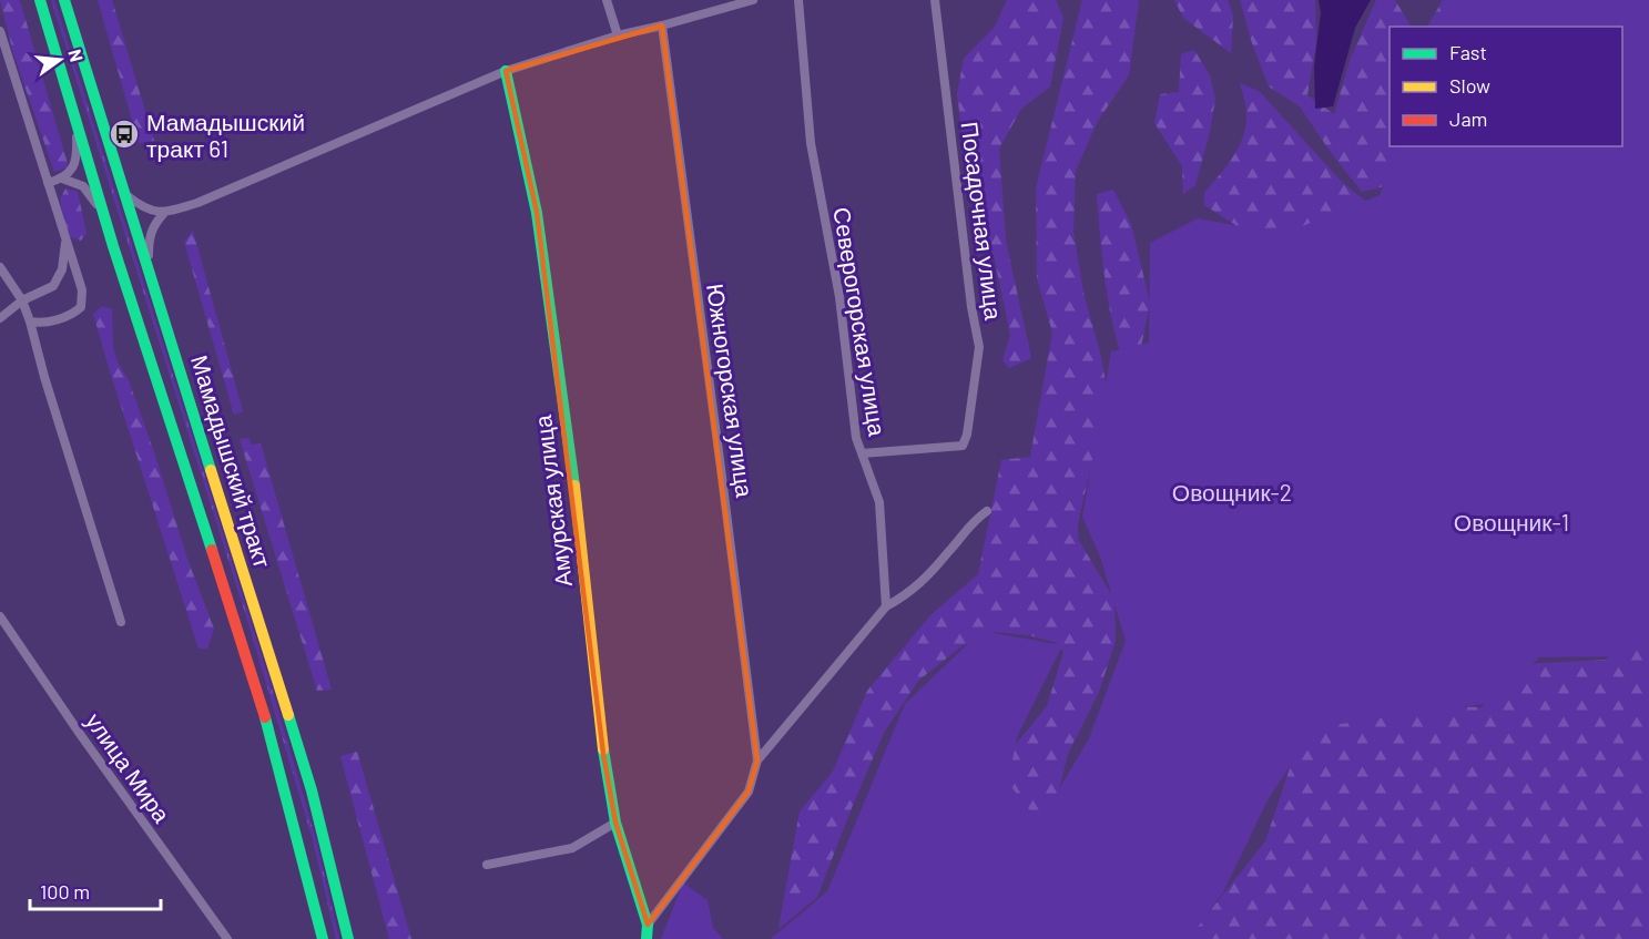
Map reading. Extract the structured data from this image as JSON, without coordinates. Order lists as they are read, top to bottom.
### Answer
{
  "streets": {
    "main road": ["Мамадышский тракт", "Амурская улица"],
    "street": [
      "Посадочная улица",
      "Северогорская улица",
      "Южногорская улица",
      "улица Мира"
    ]
  },
  "crossings": [
    ["Посадочная улица", "Северогорская улица"]
  ],
  "parks": ["Овощник-2", "Овощник-1"],
  "places": {
    "bus stop": ["Мамадышский тракт 61"]
  },
  "legend": ["Fast", "Slow", "Jam"],
  "scale_bar": "100 m",
  "north": "right"
}
